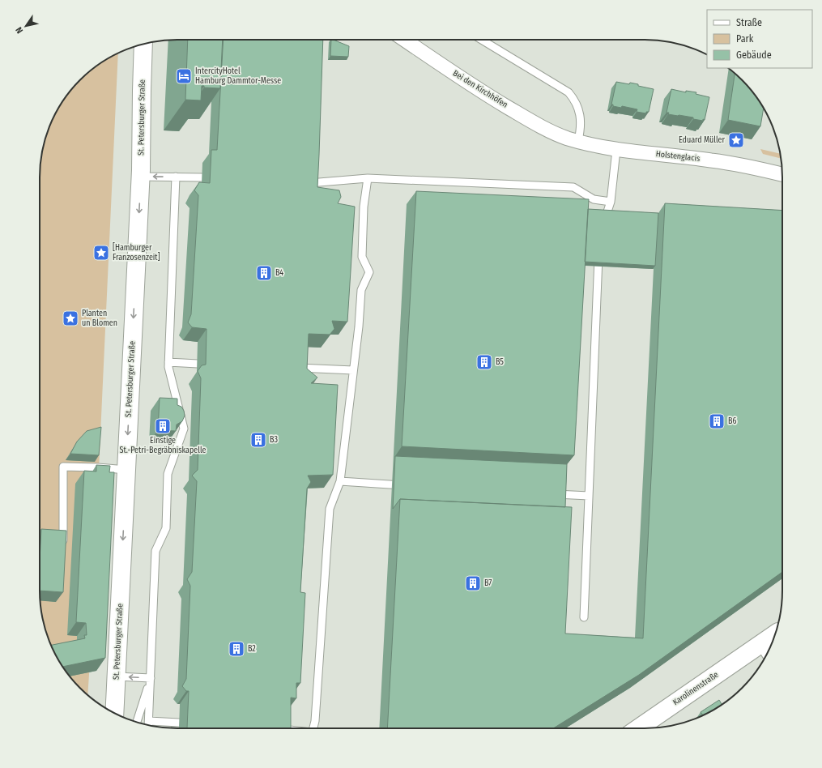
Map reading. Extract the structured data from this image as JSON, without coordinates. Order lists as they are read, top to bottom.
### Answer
{
  "streets": {
    "street": [
      "Bei den Kirchhöfen",
      "St. Petersburger Straße",
      "Holstenglacis",
      "Karolinenstraße"
    ]
  },
  "crossings": [
    ["Bei den Kirchhöfen", "Holstenglacis"]
  ],
  "one_way": ["St. Petersburger Straße"],
  "places": {
    "hotel": ["IntercityHotel Hamburg Dammtor-Messe"],
    "place": ["Eduard Müller", "[Hamburger Franzosenzeit]", "Planten un Blomen"],
    "building": [
      "B4",
      "B5",
      "B6",
      "Einstige St.-Petri-Begräbniskapelle",
      "B3",
      "B7",
      "B2"
    ]
  },
  "legend": ["Straße", "Park", "Gebäude"],
  "north": "bottom left"
}
